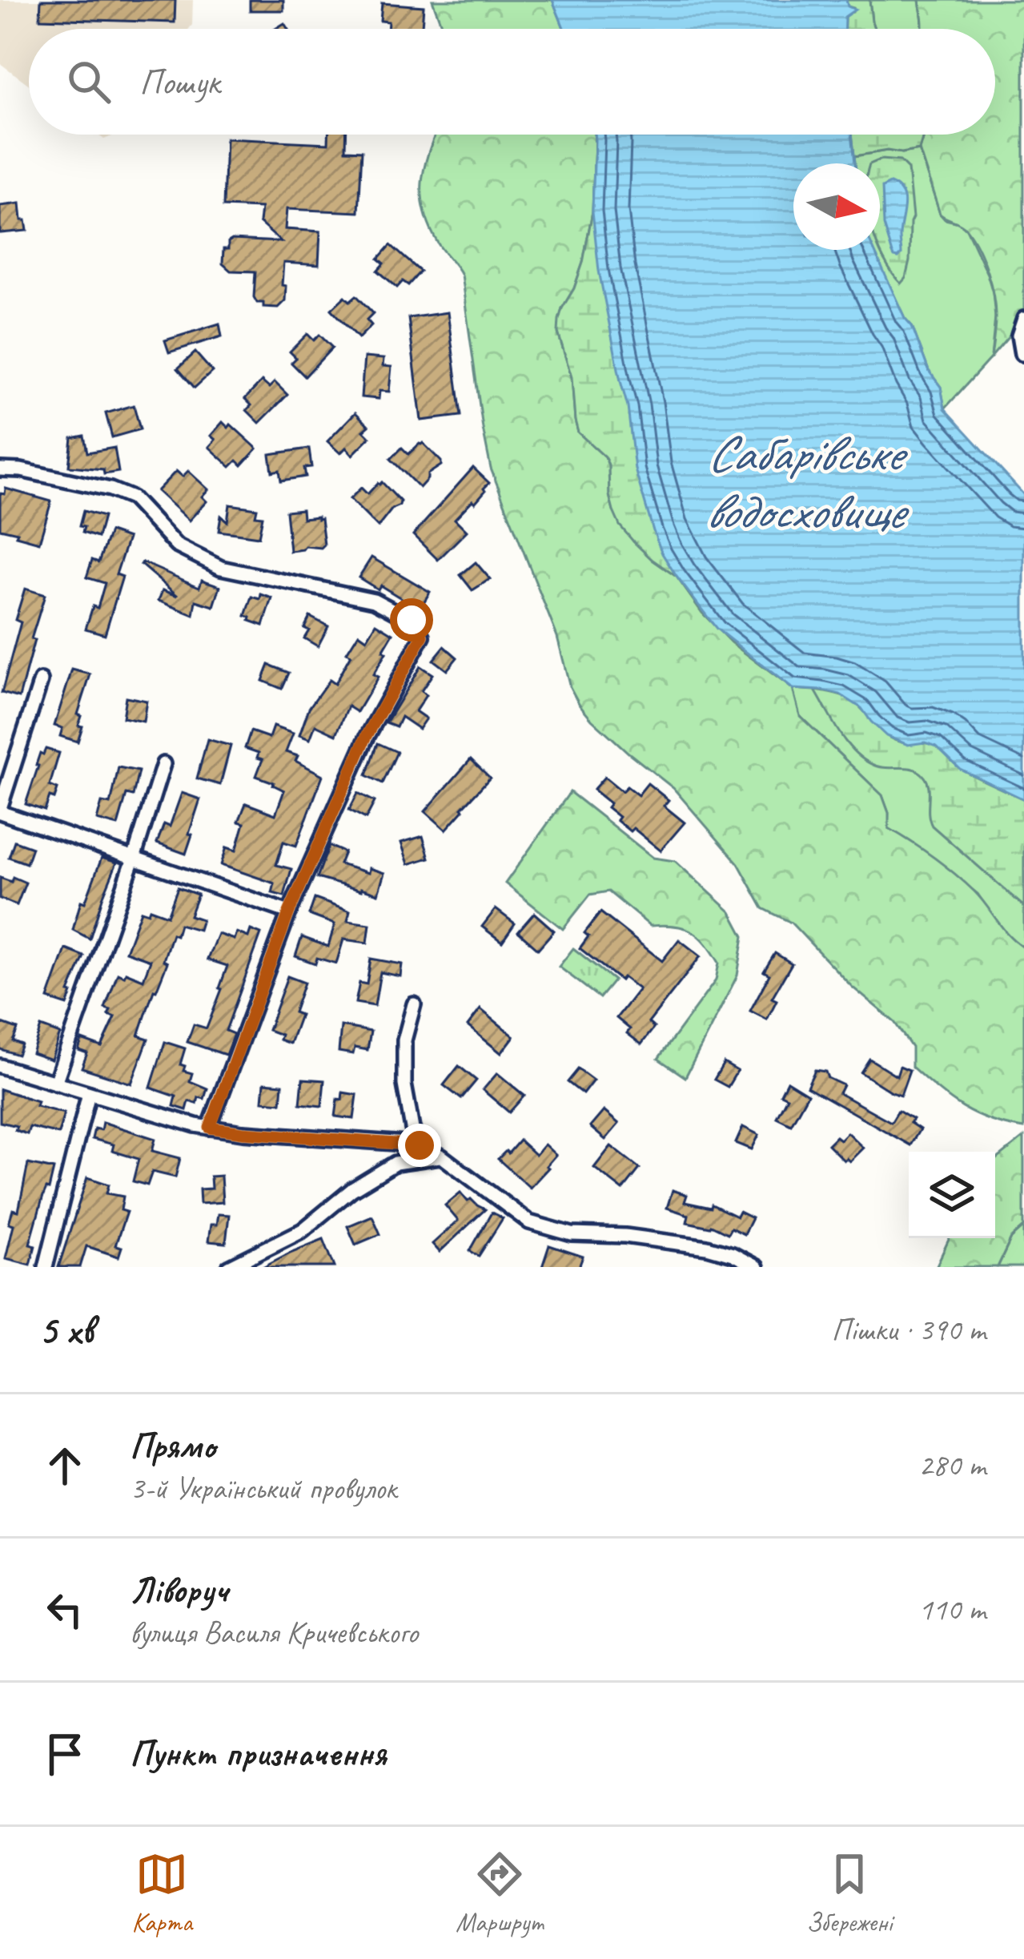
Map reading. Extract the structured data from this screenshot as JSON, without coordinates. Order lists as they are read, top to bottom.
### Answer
{
  "water": ["Сабарівське водосховище"],
  "north": "right",
  "page": {
    "search": "Пошук",
    "heading": ["5 хв", "Пішки · 390 m"],
    "list": [
      ["Прямо", "3-й Український провулок", "280 m"],
      ["Ліворуч", "вулиця Василя Кричевського", "110 m"],
      "Пункт призначення"
    ],
    "nav": ["Карта", "Маршрут", "Збережені"]
  }
}
